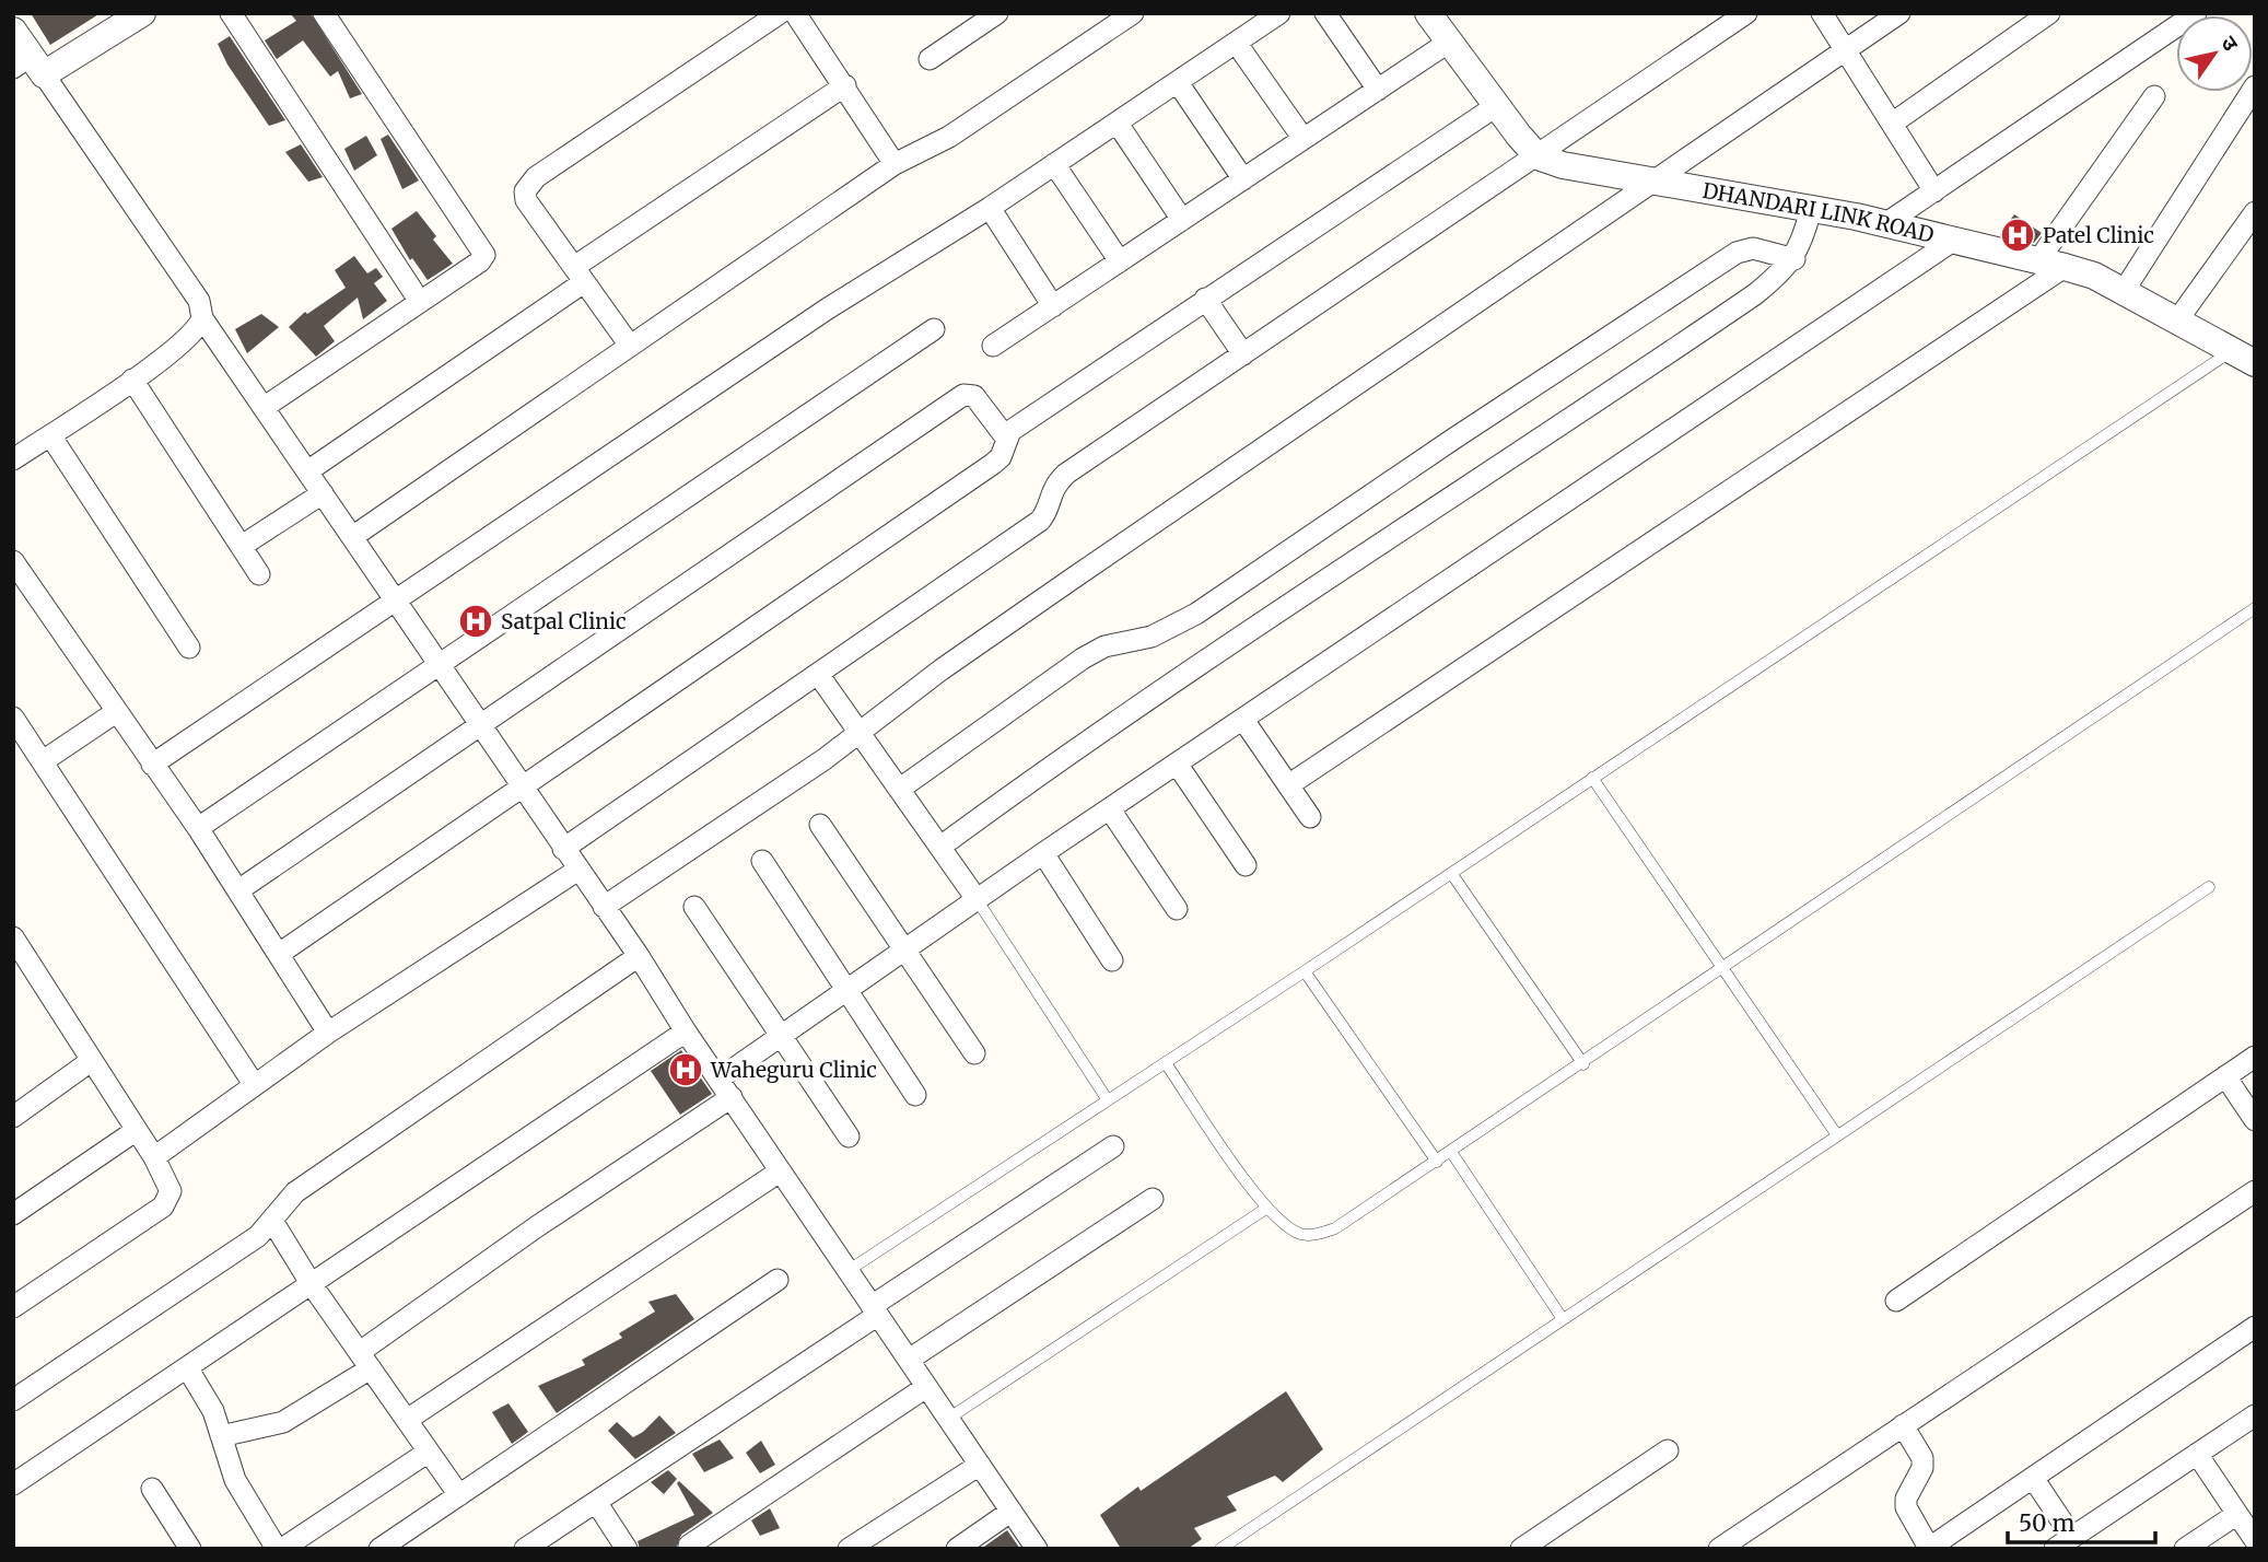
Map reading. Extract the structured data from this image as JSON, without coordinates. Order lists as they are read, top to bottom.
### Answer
{
  "streets": {
    "street": ["DHANDARI LINK ROAD"]
  },
  "places": {
    "hospital": ["Patel Clinic", "Satpal Clinic", "Waheguru Clinic"]
  },
  "scale_bar": "50 m",
  "north": "top right"
}
